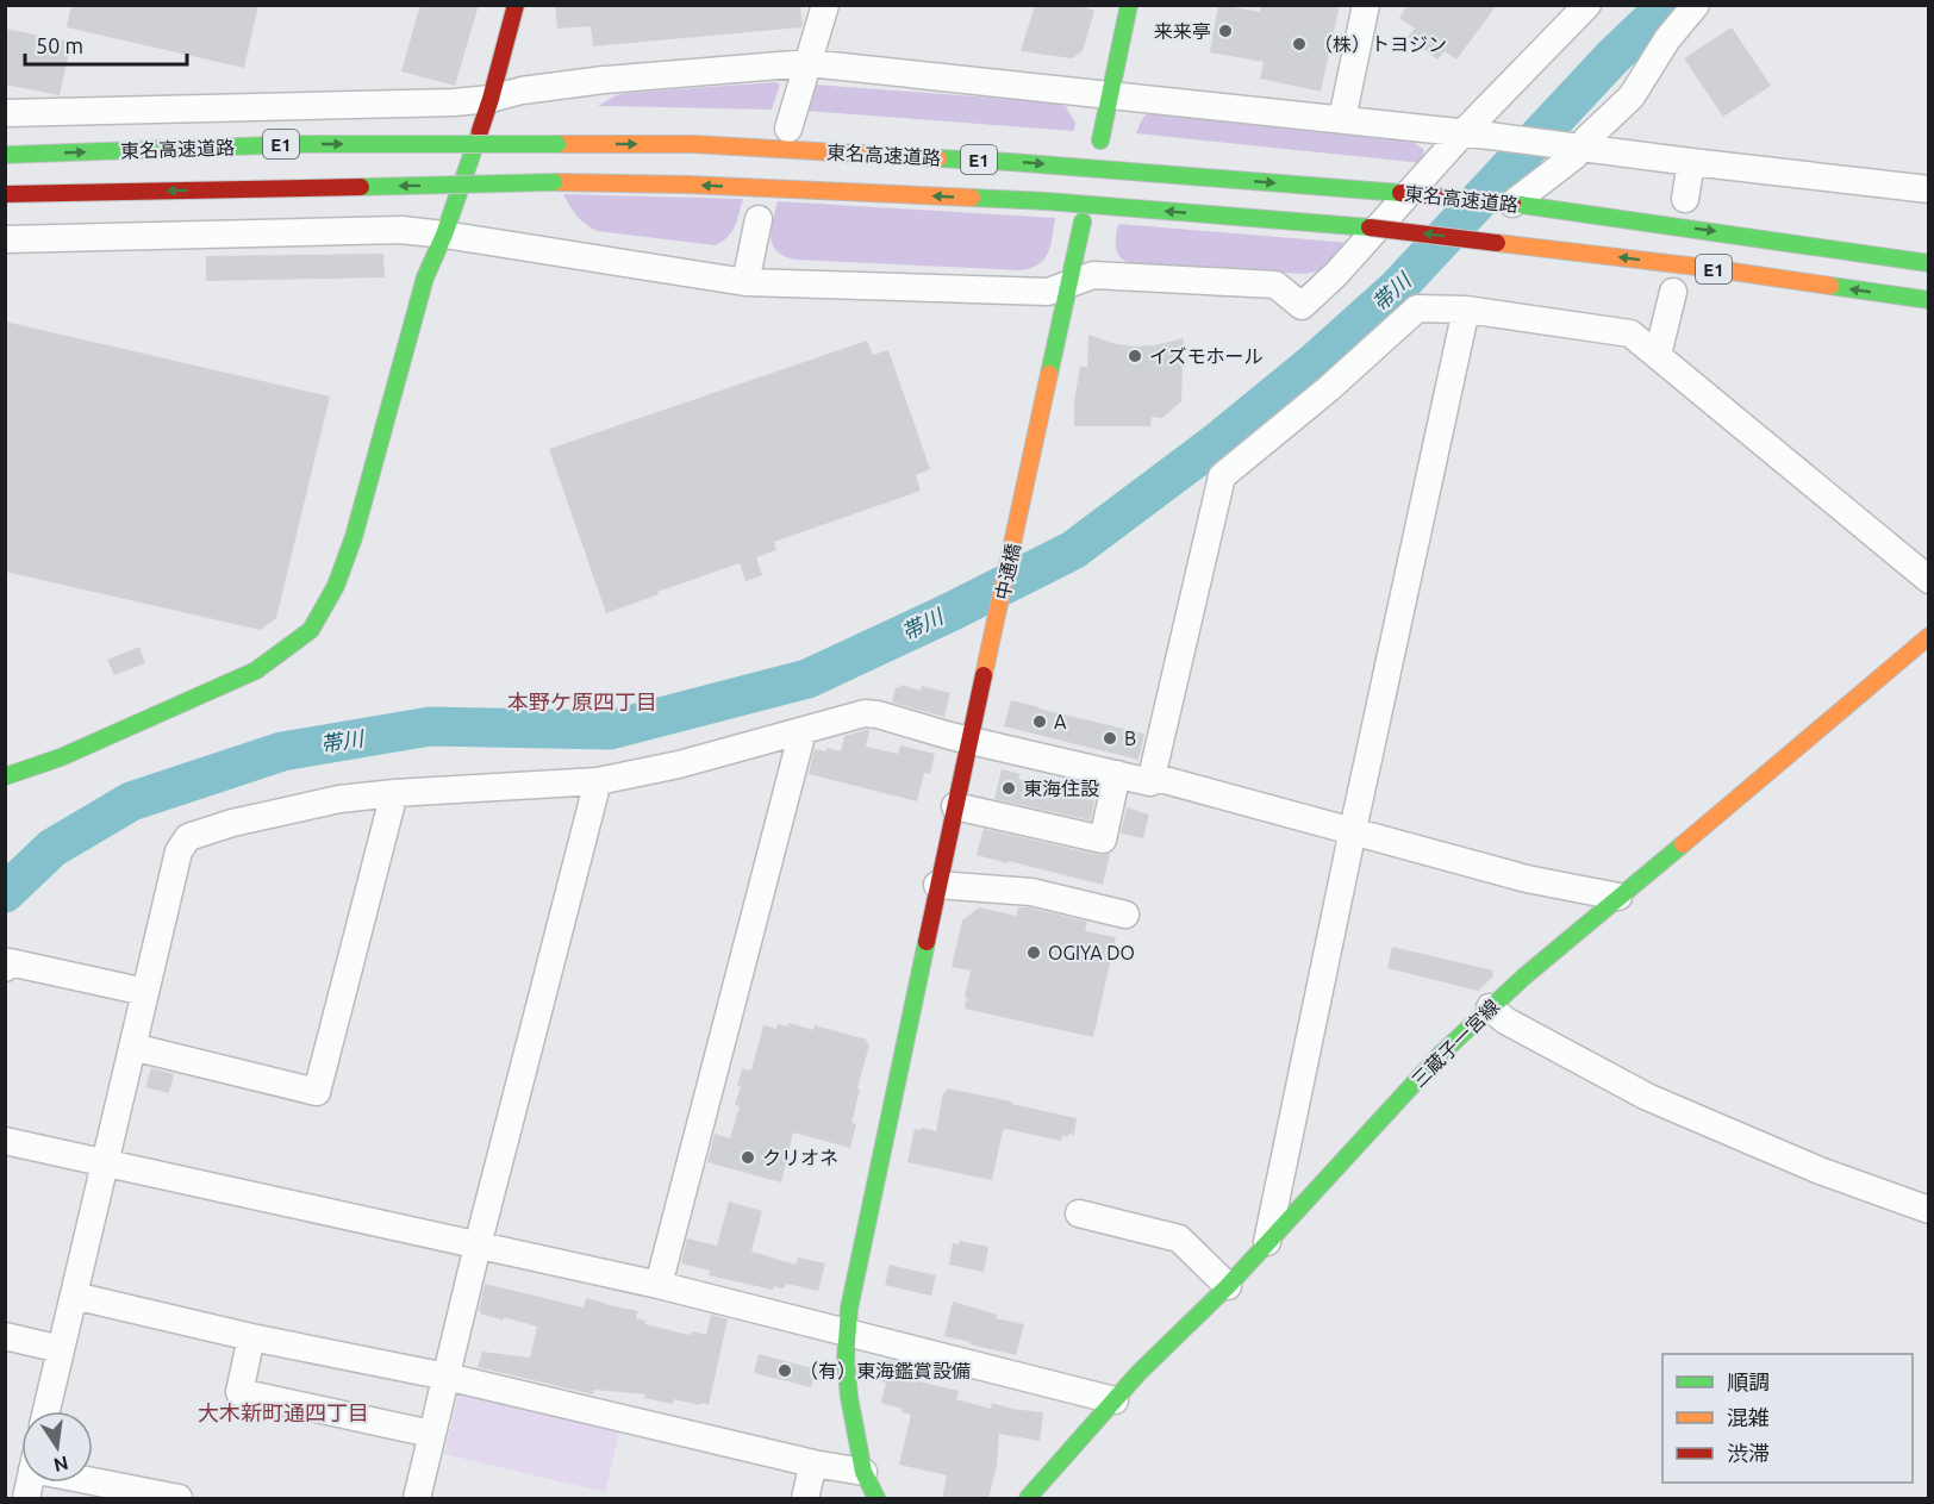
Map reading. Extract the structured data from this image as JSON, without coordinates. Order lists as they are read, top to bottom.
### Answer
{
  "streets": {
    "main road": [
      "E1",
      "東名高速道路",
      "中通橋",
      "三蔵子一宮線"
    ]
  },
  "districts": ["本野ケ原四丁目", "大木新町通四丁目"],
  "water": ["帯川"],
  "places": [
    "来来亭",
    "（株）トヨジン",
    "イズモホール",
    "A",
    "B",
    "東海住設",
    "OGIYA DO",
    "クリオネ",
    "（有）東海鑑賞設備"
  ],
  "legend": ["順調", "混雑", "渋滞"],
  "scale_bar": "50 m",
  "north": "bottom"
}
